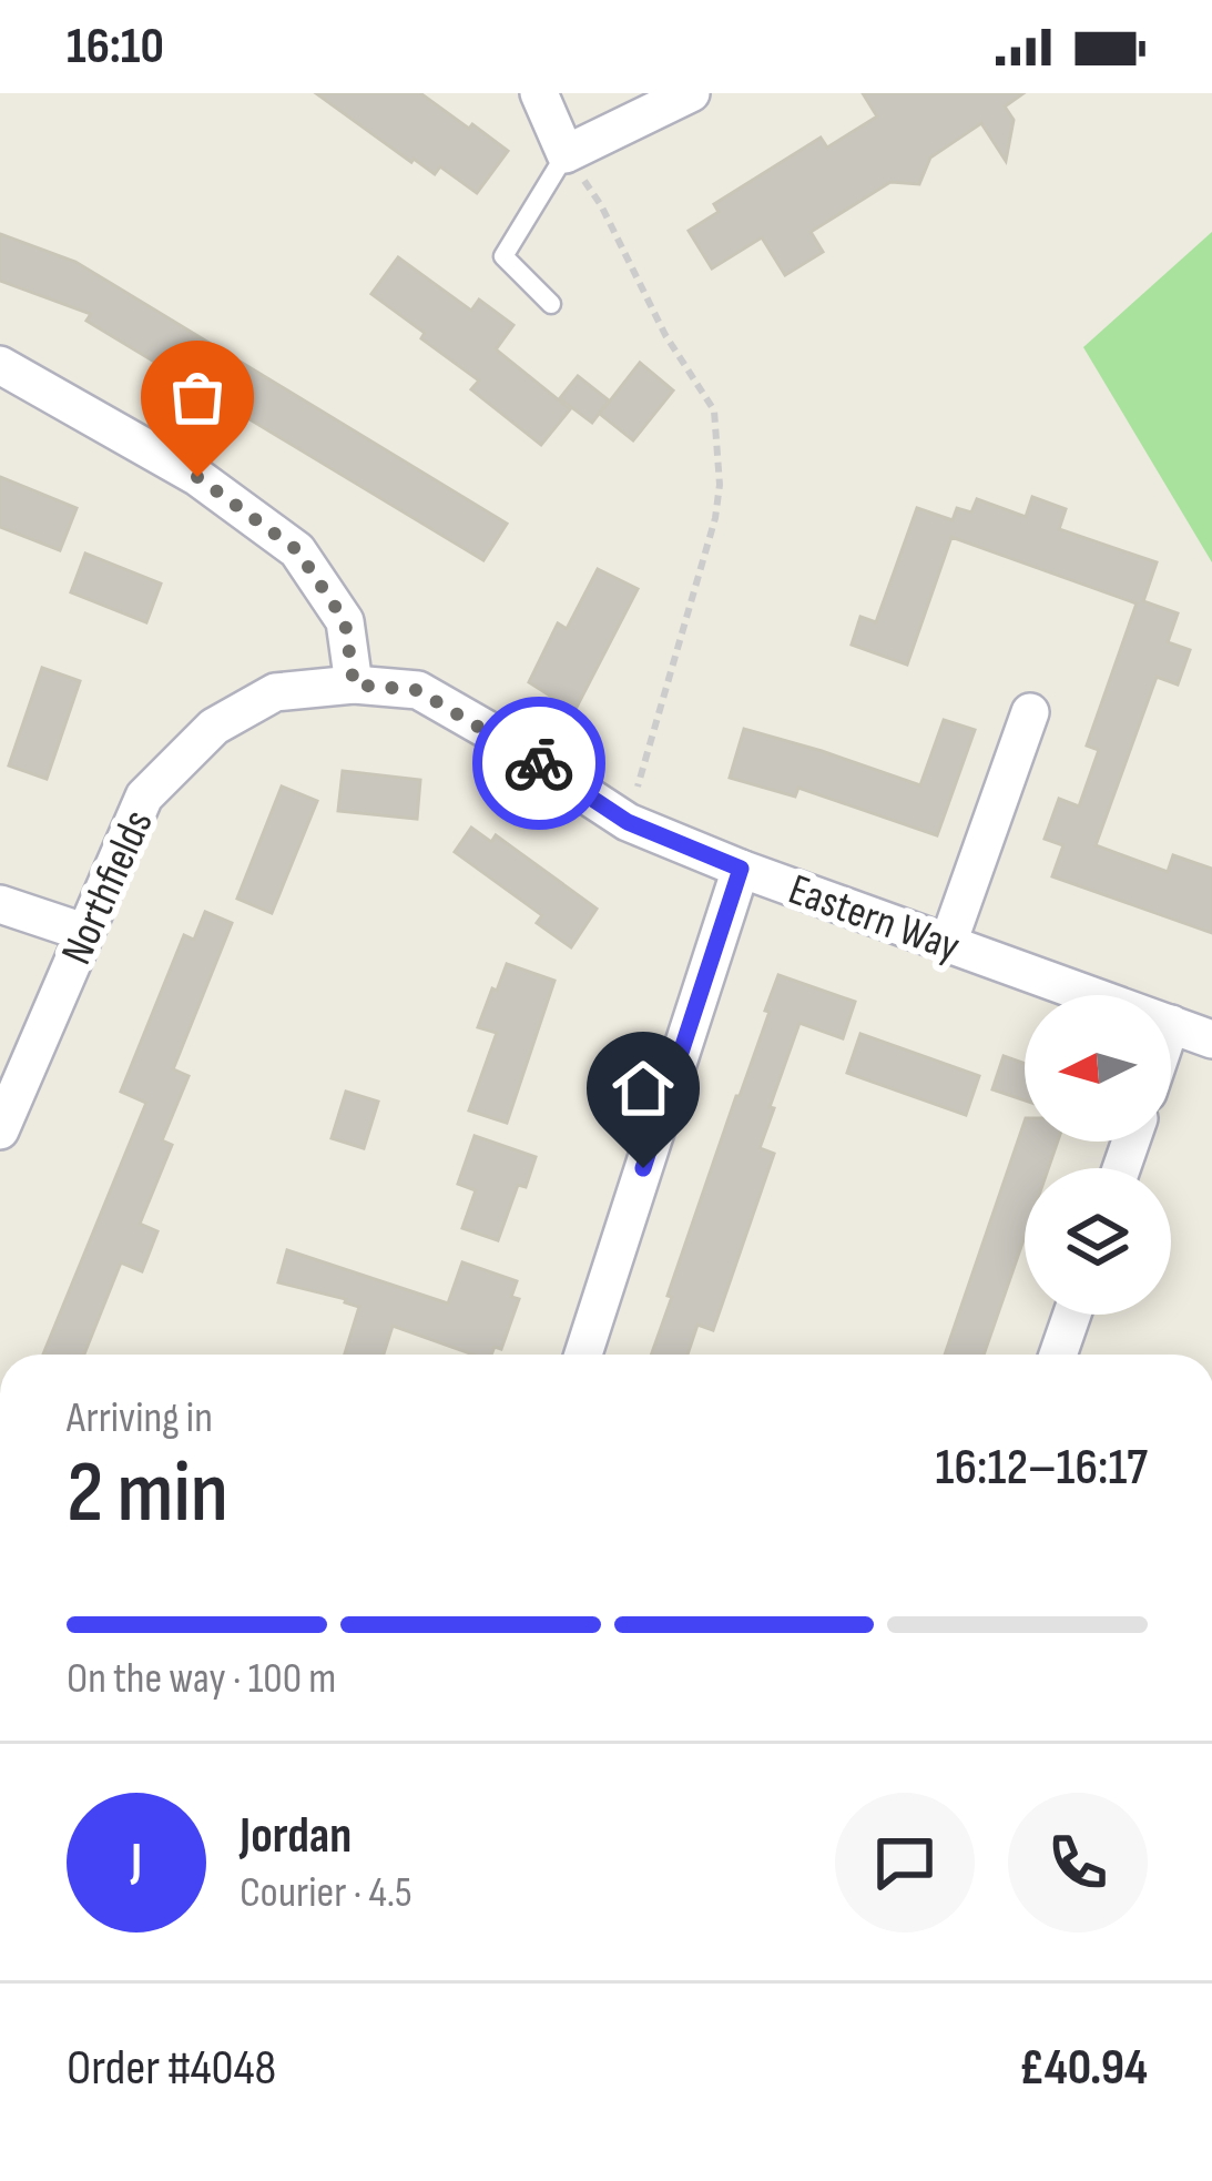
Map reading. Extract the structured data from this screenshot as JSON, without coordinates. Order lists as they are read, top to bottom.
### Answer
{
  "streets": {
    "street": ["Northfields", "Eastern Way"]
  },
  "crossings": [
    ["Northfields", "Eastern Way"]
  ],
  "north": "left",
  "page": {
    "status": "16:10",
    "heading": ["2 min", "Arriving in", "16:12–16:17"],
    "panel": [
      "Jordan",
      "Courier · 4.5",
      "Order #4048",
      "£40.94"
    ],
    "bar": "On the way · 100 m",
    "round": "J"
  }
}
